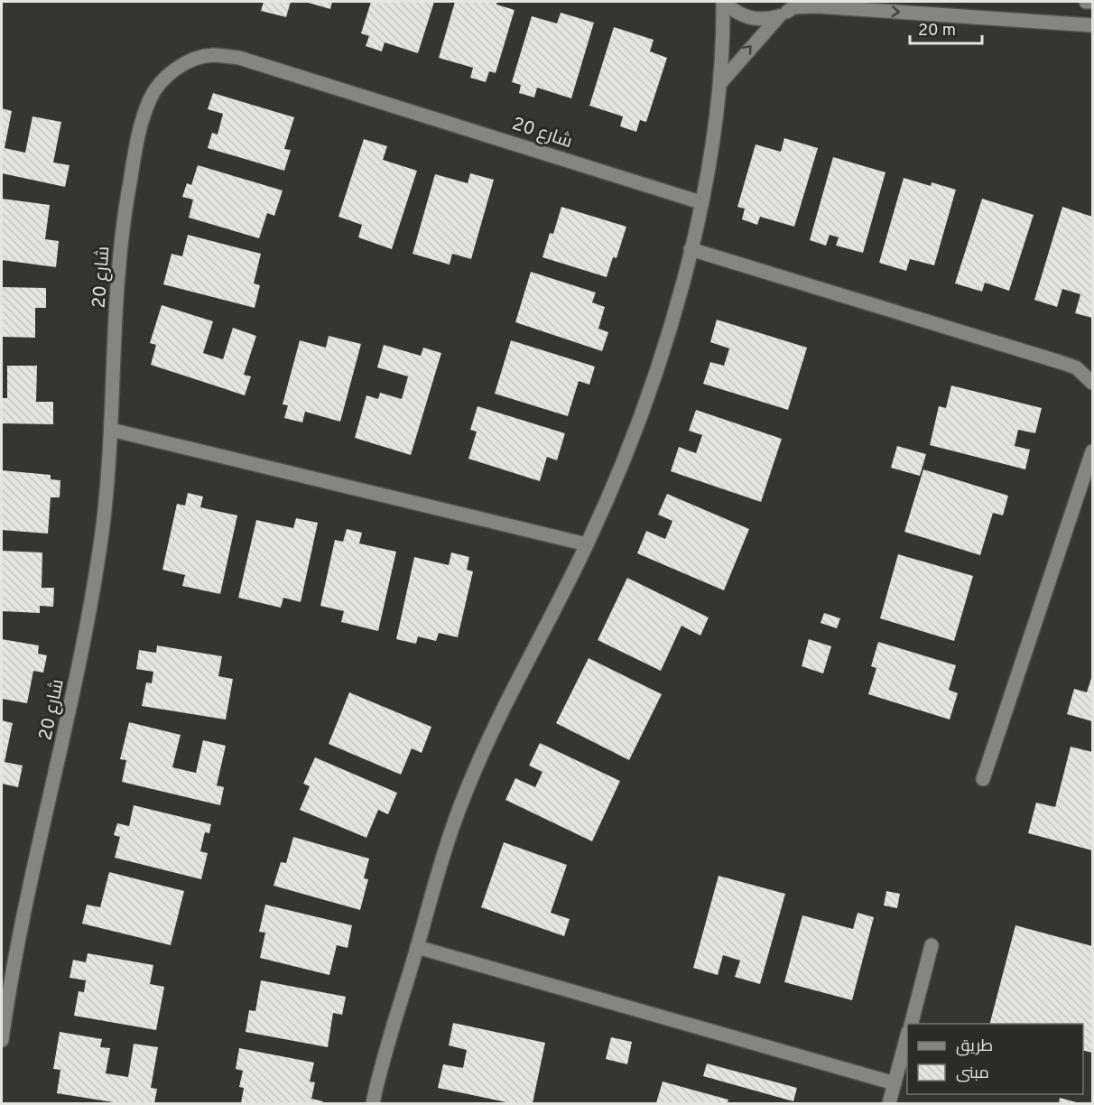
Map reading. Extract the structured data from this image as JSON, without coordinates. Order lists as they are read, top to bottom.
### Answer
{
  "streets": {
    "street": ["شارع 20"]
  },
  "legend": ["طريق", "مبنى"],
  "scale_bar": "20 m"
}
